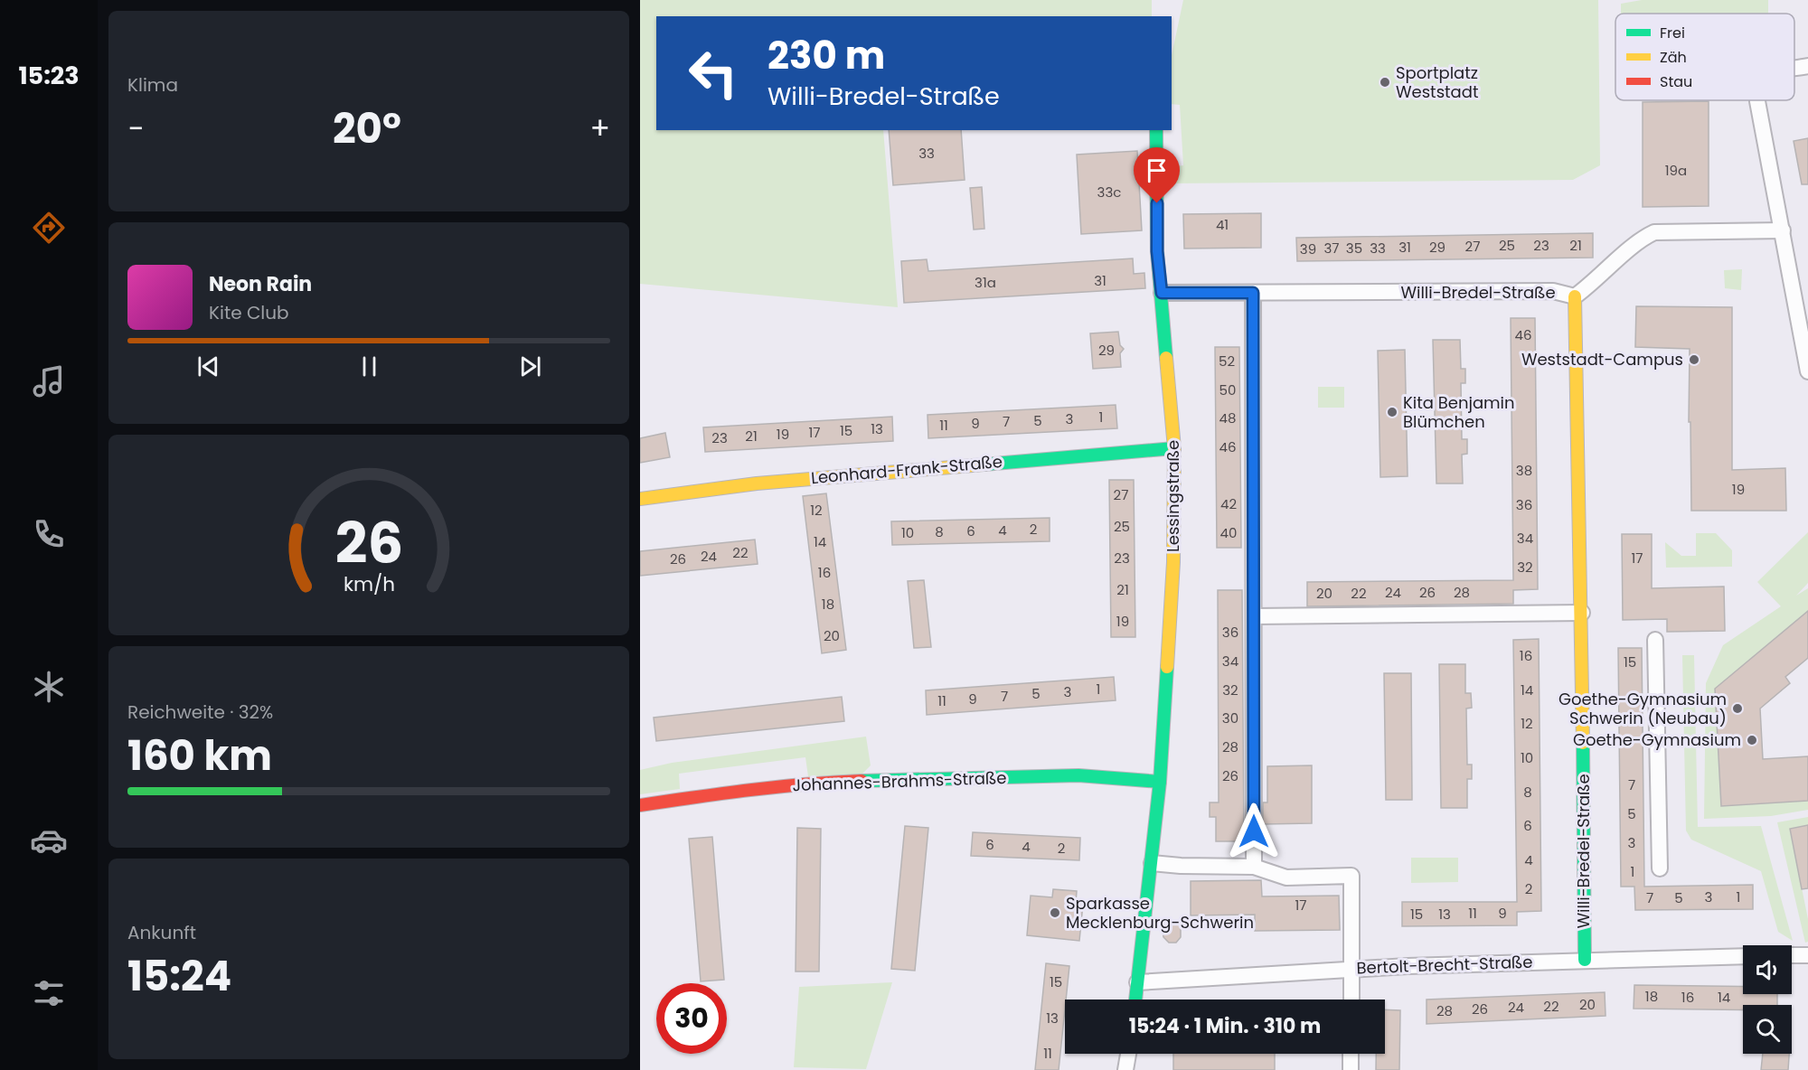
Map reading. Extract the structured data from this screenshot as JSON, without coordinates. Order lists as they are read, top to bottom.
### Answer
{
  "streets": {
    "street": [
      "Willi-Bredel-Straße",
      "Leonhard-Frank-Straße",
      "Lessingstraße",
      "Johannes-Brahms-Straße",
      "Bertolt-Brecht-Straße"
    ]
  },
  "crossings": [
    ["Willi-Bredel-Straße", "Lessingstraße"],
    ["Willi-Bredel-Straße", "Bertolt-Brecht-Straße"],
    ["Leonhard-Frank-Straße", "Lessingstraße"],
    ["Lessingstraße", "Johannes-Brahms-Straße"],
    ["Lessingstraße", "Bertolt-Brecht-Straße"]
  ],
  "places": [
    "Sportplatz Weststadt",
    "Weststadt-Campus",
    "Kita Benjamin Blümchen",
    "Goethe-Gymnasium Schwerin (Neubau)",
    "Goethe-Gymnasium",
    "Sparkasse Mecklenburg-Schwerin"
  ],
  "house_numbers": [
    "33",
    "19a",
    "33c",
    "41",
    "25",
    "23",
    "21",
    "27",
    "31",
    "29",
    "37",
    "35",
    "33",
    "39",
    "31",
    "31a",
    "46",
    "29",
    "52",
    "50",
    "1",
    "48",
    "3",
    "5",
    "7",
    "9",
    "11",
    "13",
    "15",
    "17",
    "19",
    "21",
    "23",
    "46",
    "38",
    "19",
    "27",
    "42",
    "36",
    "12",
    "25",
    "2",
    "4",
    "6",
    "8",
    "10",
    "40",
    "34",
    "14",
    "22",
    "24",
    "23",
    "17",
    "26",
    "32",
    "16",
    "21",
    "24",
    "26",
    "28",
    "20",
    "22",
    "18",
    "19",
    "36",
    "20",
    "16",
    "34",
    "15",
    "1",
    "32",
    "14",
    "3",
    "5",
    "7",
    "9",
    "11",
    "30",
    "12",
    "28",
    "10",
    "26",
    "7",
    "8",
    "5",
    "6",
    "3",
    "6",
    "4",
    "2",
    "4",
    "1",
    "2",
    "3",
    "1",
    "7",
    "5",
    "17",
    "11",
    "9",
    "15",
    "13",
    "15",
    "18",
    "16",
    "14",
    "20",
    "22",
    "24",
    "26",
    "28",
    "13",
    "11"
  ],
  "legend": ["Frei", "Zäh", "Stau"],
  "page": {
    "tabs": "15:23",
    "tile": [
      "Klima",
      ["Reichweite · 32%", "160 km"],
      ["Ankunft", "15:24"]
    ],
    "turn": ["230 m", "Willi-Bredel-Straße"],
    "heat": ["−", "20°", "+"],
    "song": ["Neon Rain", "Kite Club"],
    "limit": "30",
    "trip": "15:24 · 1 Min. · 310 m",
    "gauge": ["26", "km/h"]
  }
}
